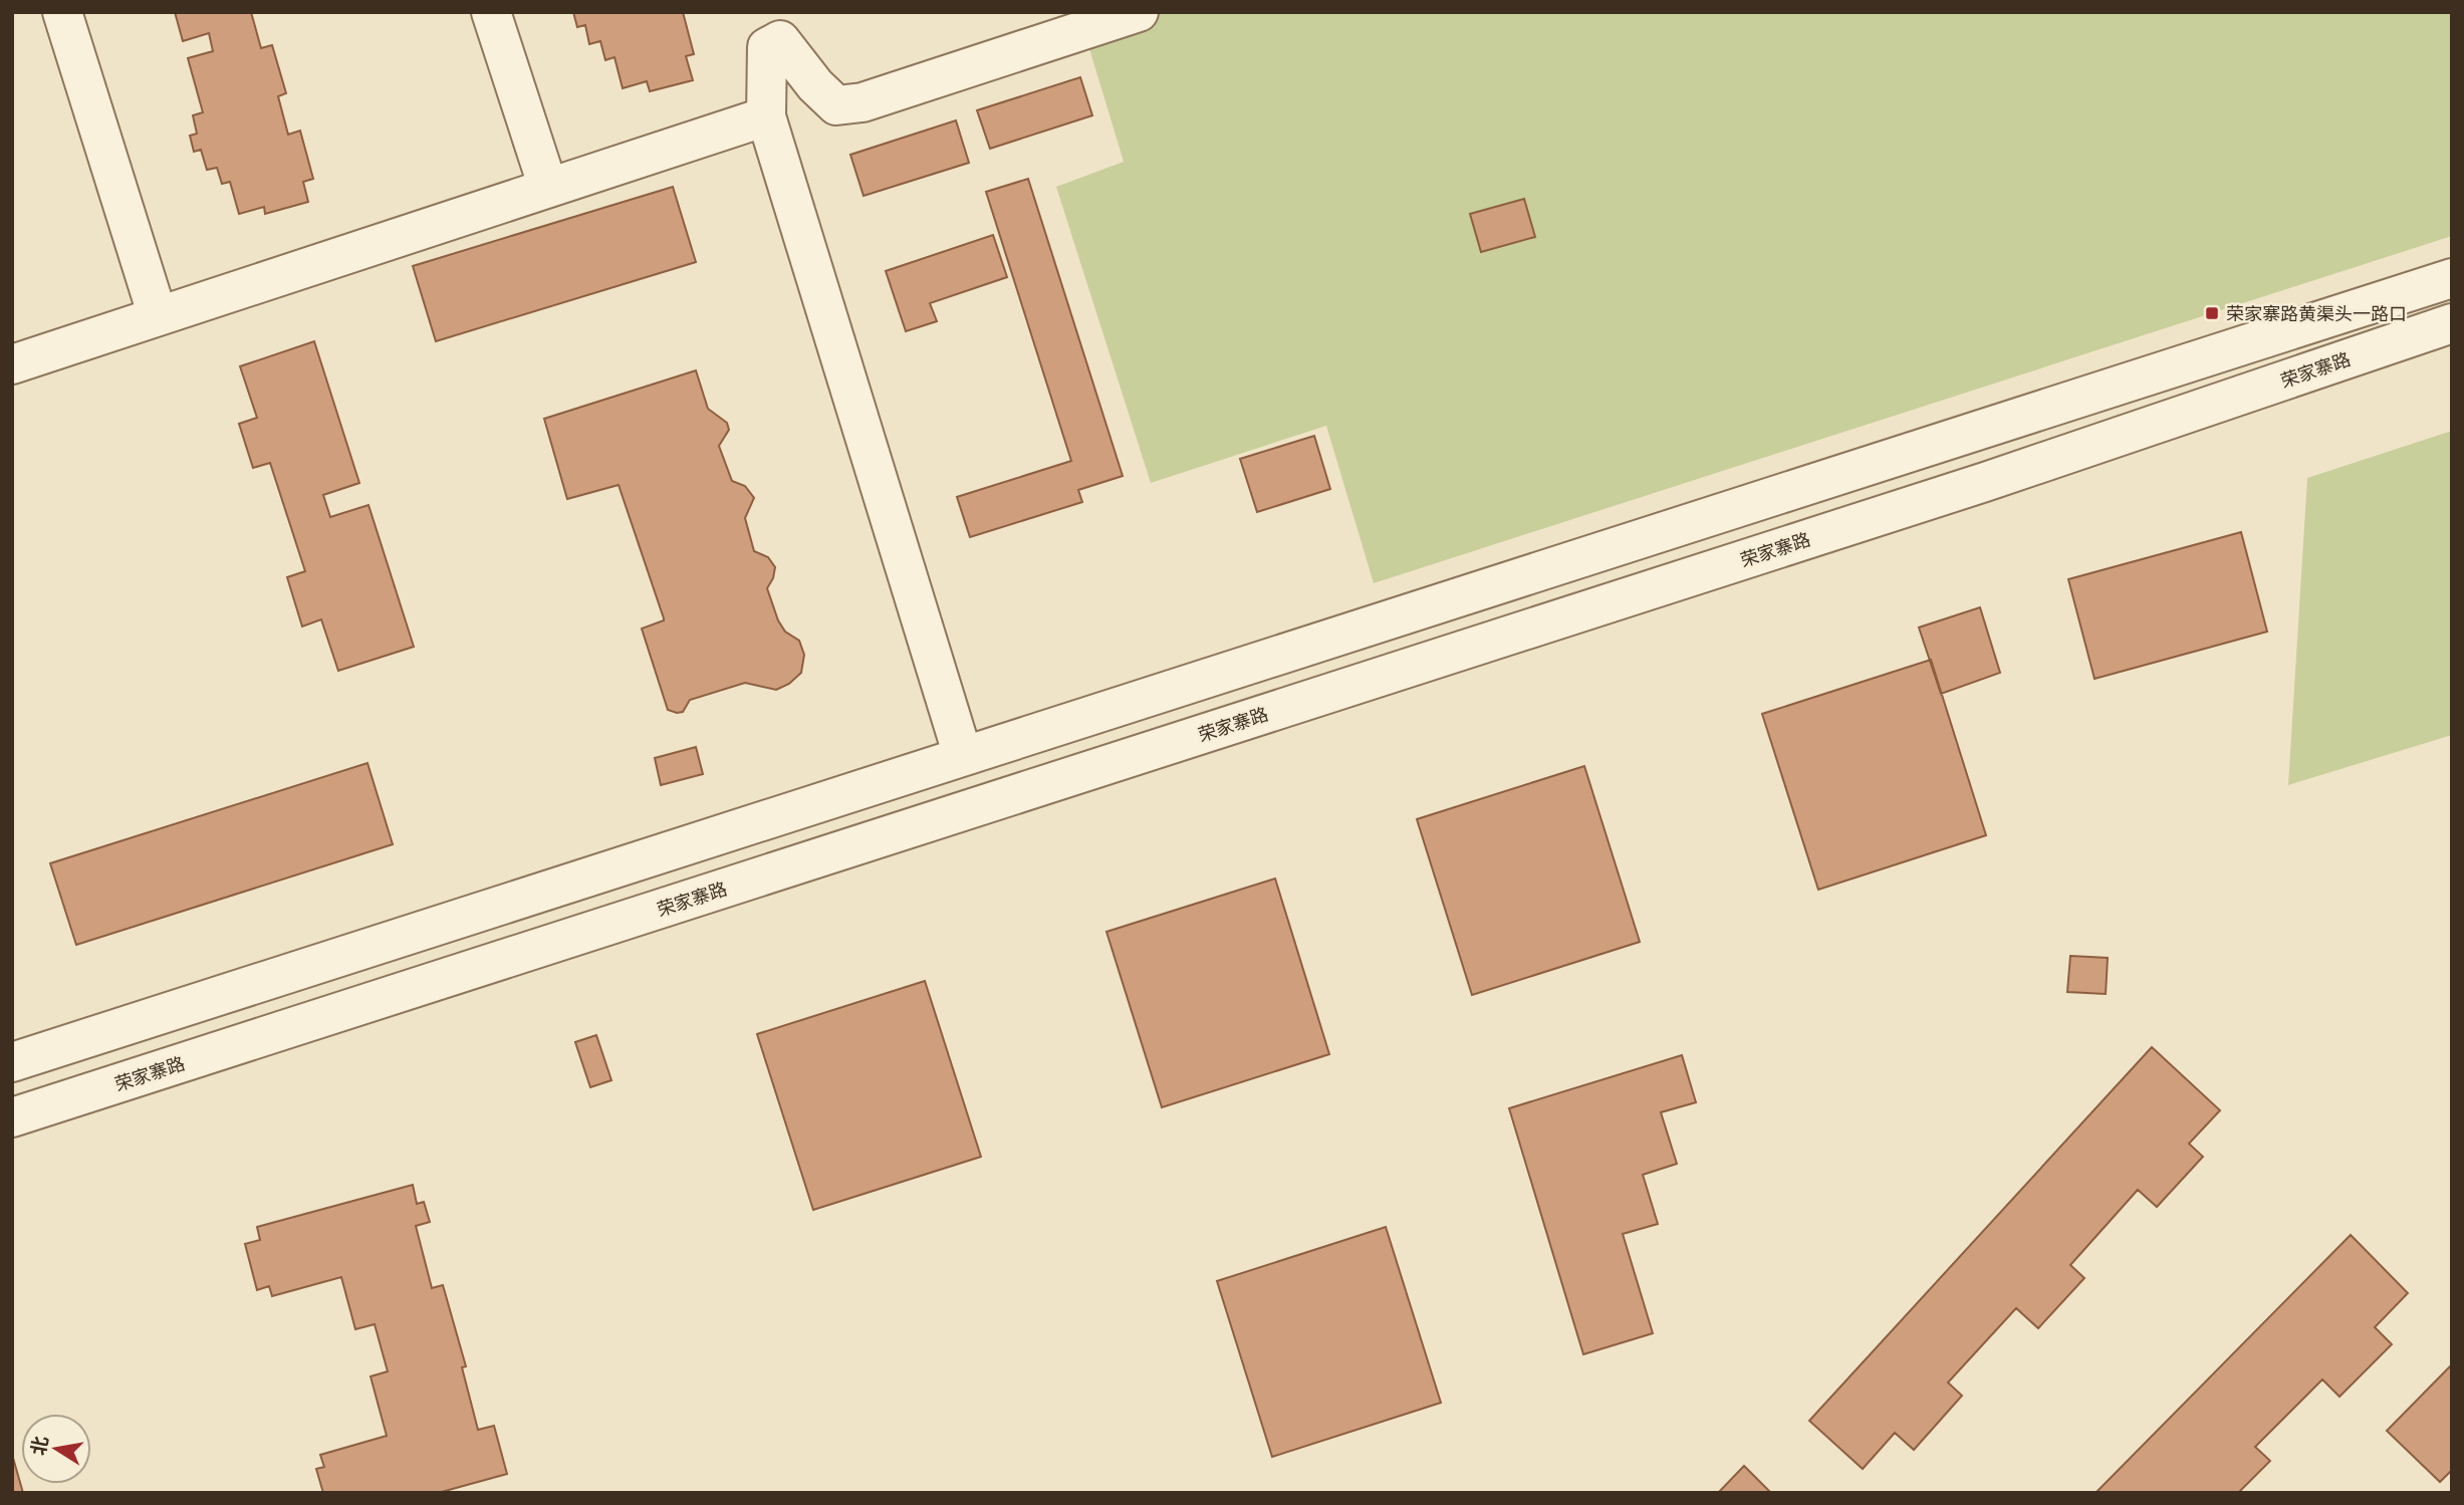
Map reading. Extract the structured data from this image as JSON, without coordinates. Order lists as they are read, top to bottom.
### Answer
{
  "streets": {
    "street": ["荣家寨路"]
  },
  "places": {
    "transit": ["荣家寨路黄渠头一路口"]
  },
  "north": "left"
}
